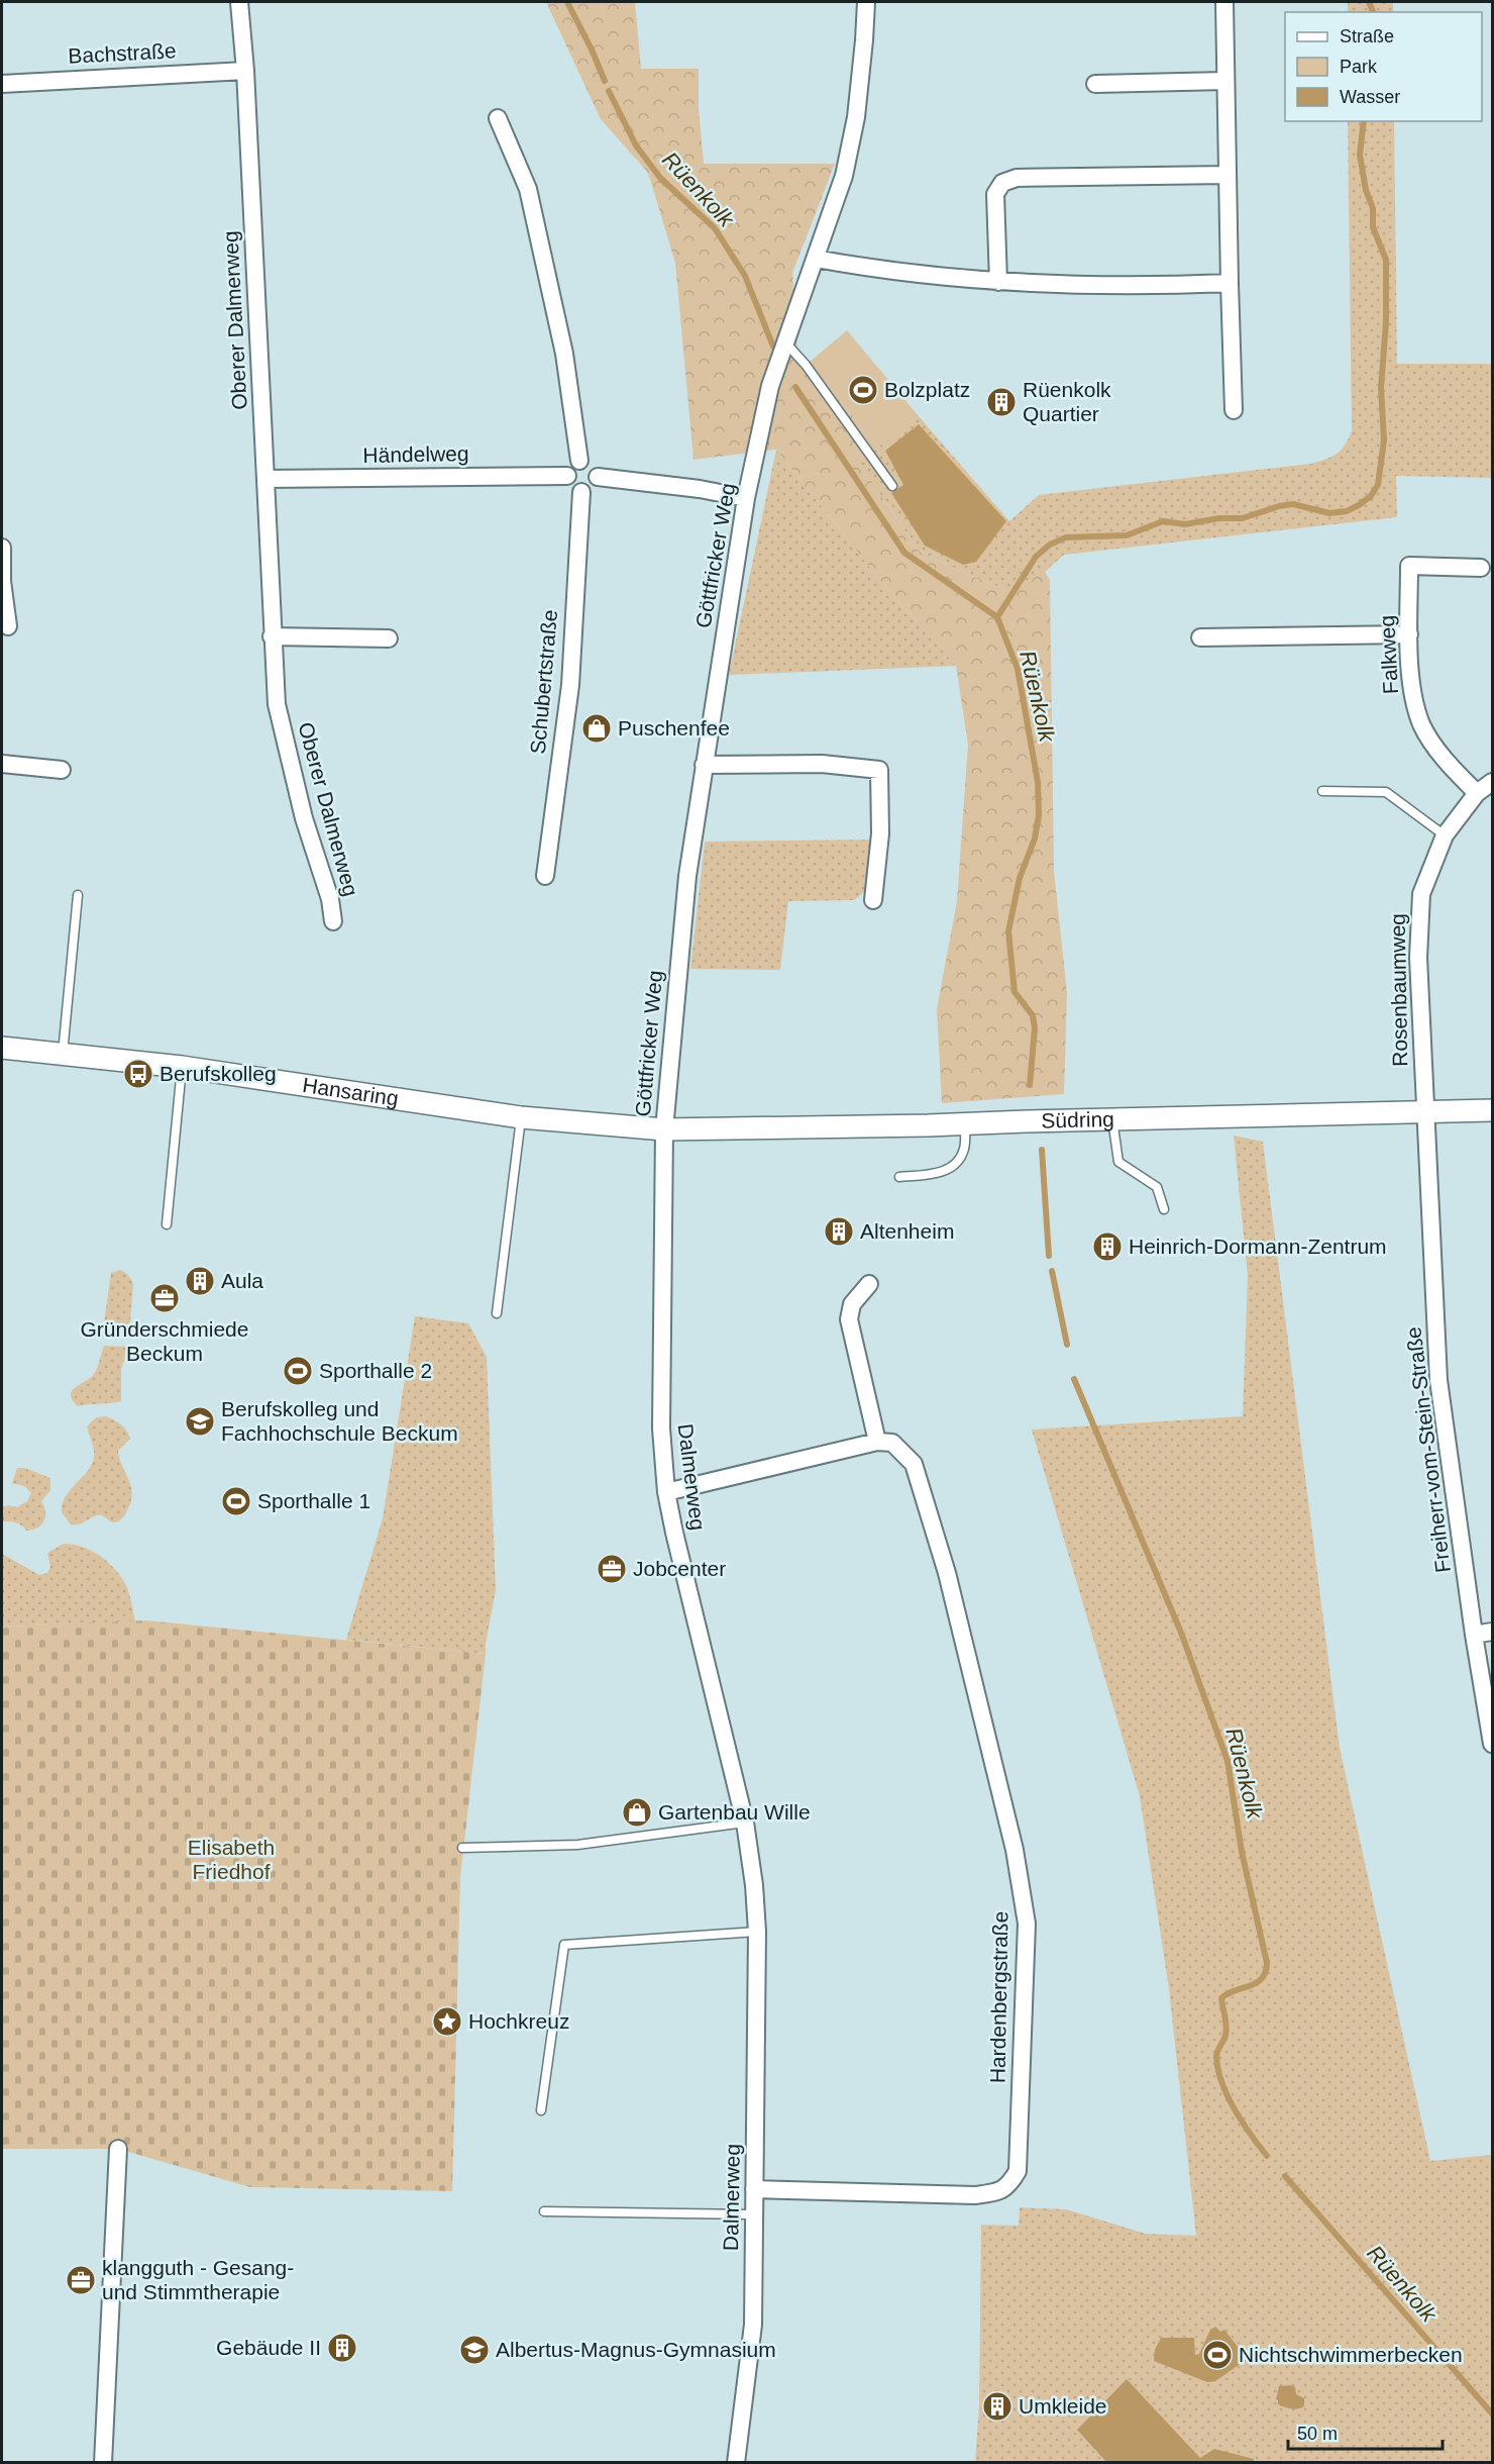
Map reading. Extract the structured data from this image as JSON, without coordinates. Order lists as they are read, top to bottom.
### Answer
{
  "streets": {
    "street": [
      "Bachstraße",
      "Oberer Dalmerweg",
      "Händelweg",
      "Göttfricker Weg",
      "Falkweg",
      "Schubertstraße",
      "Rosenbaumweg",
      "Hansaring",
      "Südring",
      "Freiherr-vom-Stein-Straße",
      "Dalmerweg",
      "Hardenbergstraße"
    ]
  },
  "crossings": [
    ["Bachstraße", "Oberer Dalmerweg"],
    ["Oberer Dalmerweg", "Händelweg"],
    ["Händelweg", "Schubertstraße"],
    ["Göttfricker Weg", "Hansaring"],
    ["Göttfricker Weg", "Südring"],
    ["Göttfricker Weg", "Dalmerweg"],
    ["Falkweg", "Rosenbaumweg"],
    ["Rosenbaumweg", "Südring"],
    ["Rosenbaumweg", "Freiherr-vom-Stein-Straße"],
    ["Hansaring", "Südring"],
    ["Hansaring", "Dalmerweg"],
    ["Südring", "Freiherr-vom-Stein-Straße"],
    ["Südring", "Dalmerweg"],
    ["Dalmerweg", "Hardenbergstraße"]
  ],
  "water": ["Rüenkolk"],
  "parks": ["Elisabeth Friedhof"],
  "places": {
    "sports": [
      "Bolzplatz",
      "Sporthalle 2",
      "Sporthalle 1",
      "Nichtschwimmerbecken"
    ],
    "building": [
      "Rüenkolk Quartier",
      "Altenheim",
      "Heinrich-Dormann-Zentrum",
      "Aula",
      "Gebäude II",
      "Umkleide"
    ],
    "shop": ["Puschenfee", "Gartenbau Wille"],
    "bus stop": ["Berufskolleg"],
    "office": ["Gründerschmiede Beckum", "Jobcenter", "klangguth - Gesang- und Stimmtherapie"],
    "school or university": ["Berufskolleg und Fachhochschule Beckum", "Albertus-Magnus-Gymnasium"],
    "place": ["Hochkreuz"]
  },
  "legend": ["Straße", "Park", "Wasser"],
  "scale_bar": "50 m"
}
